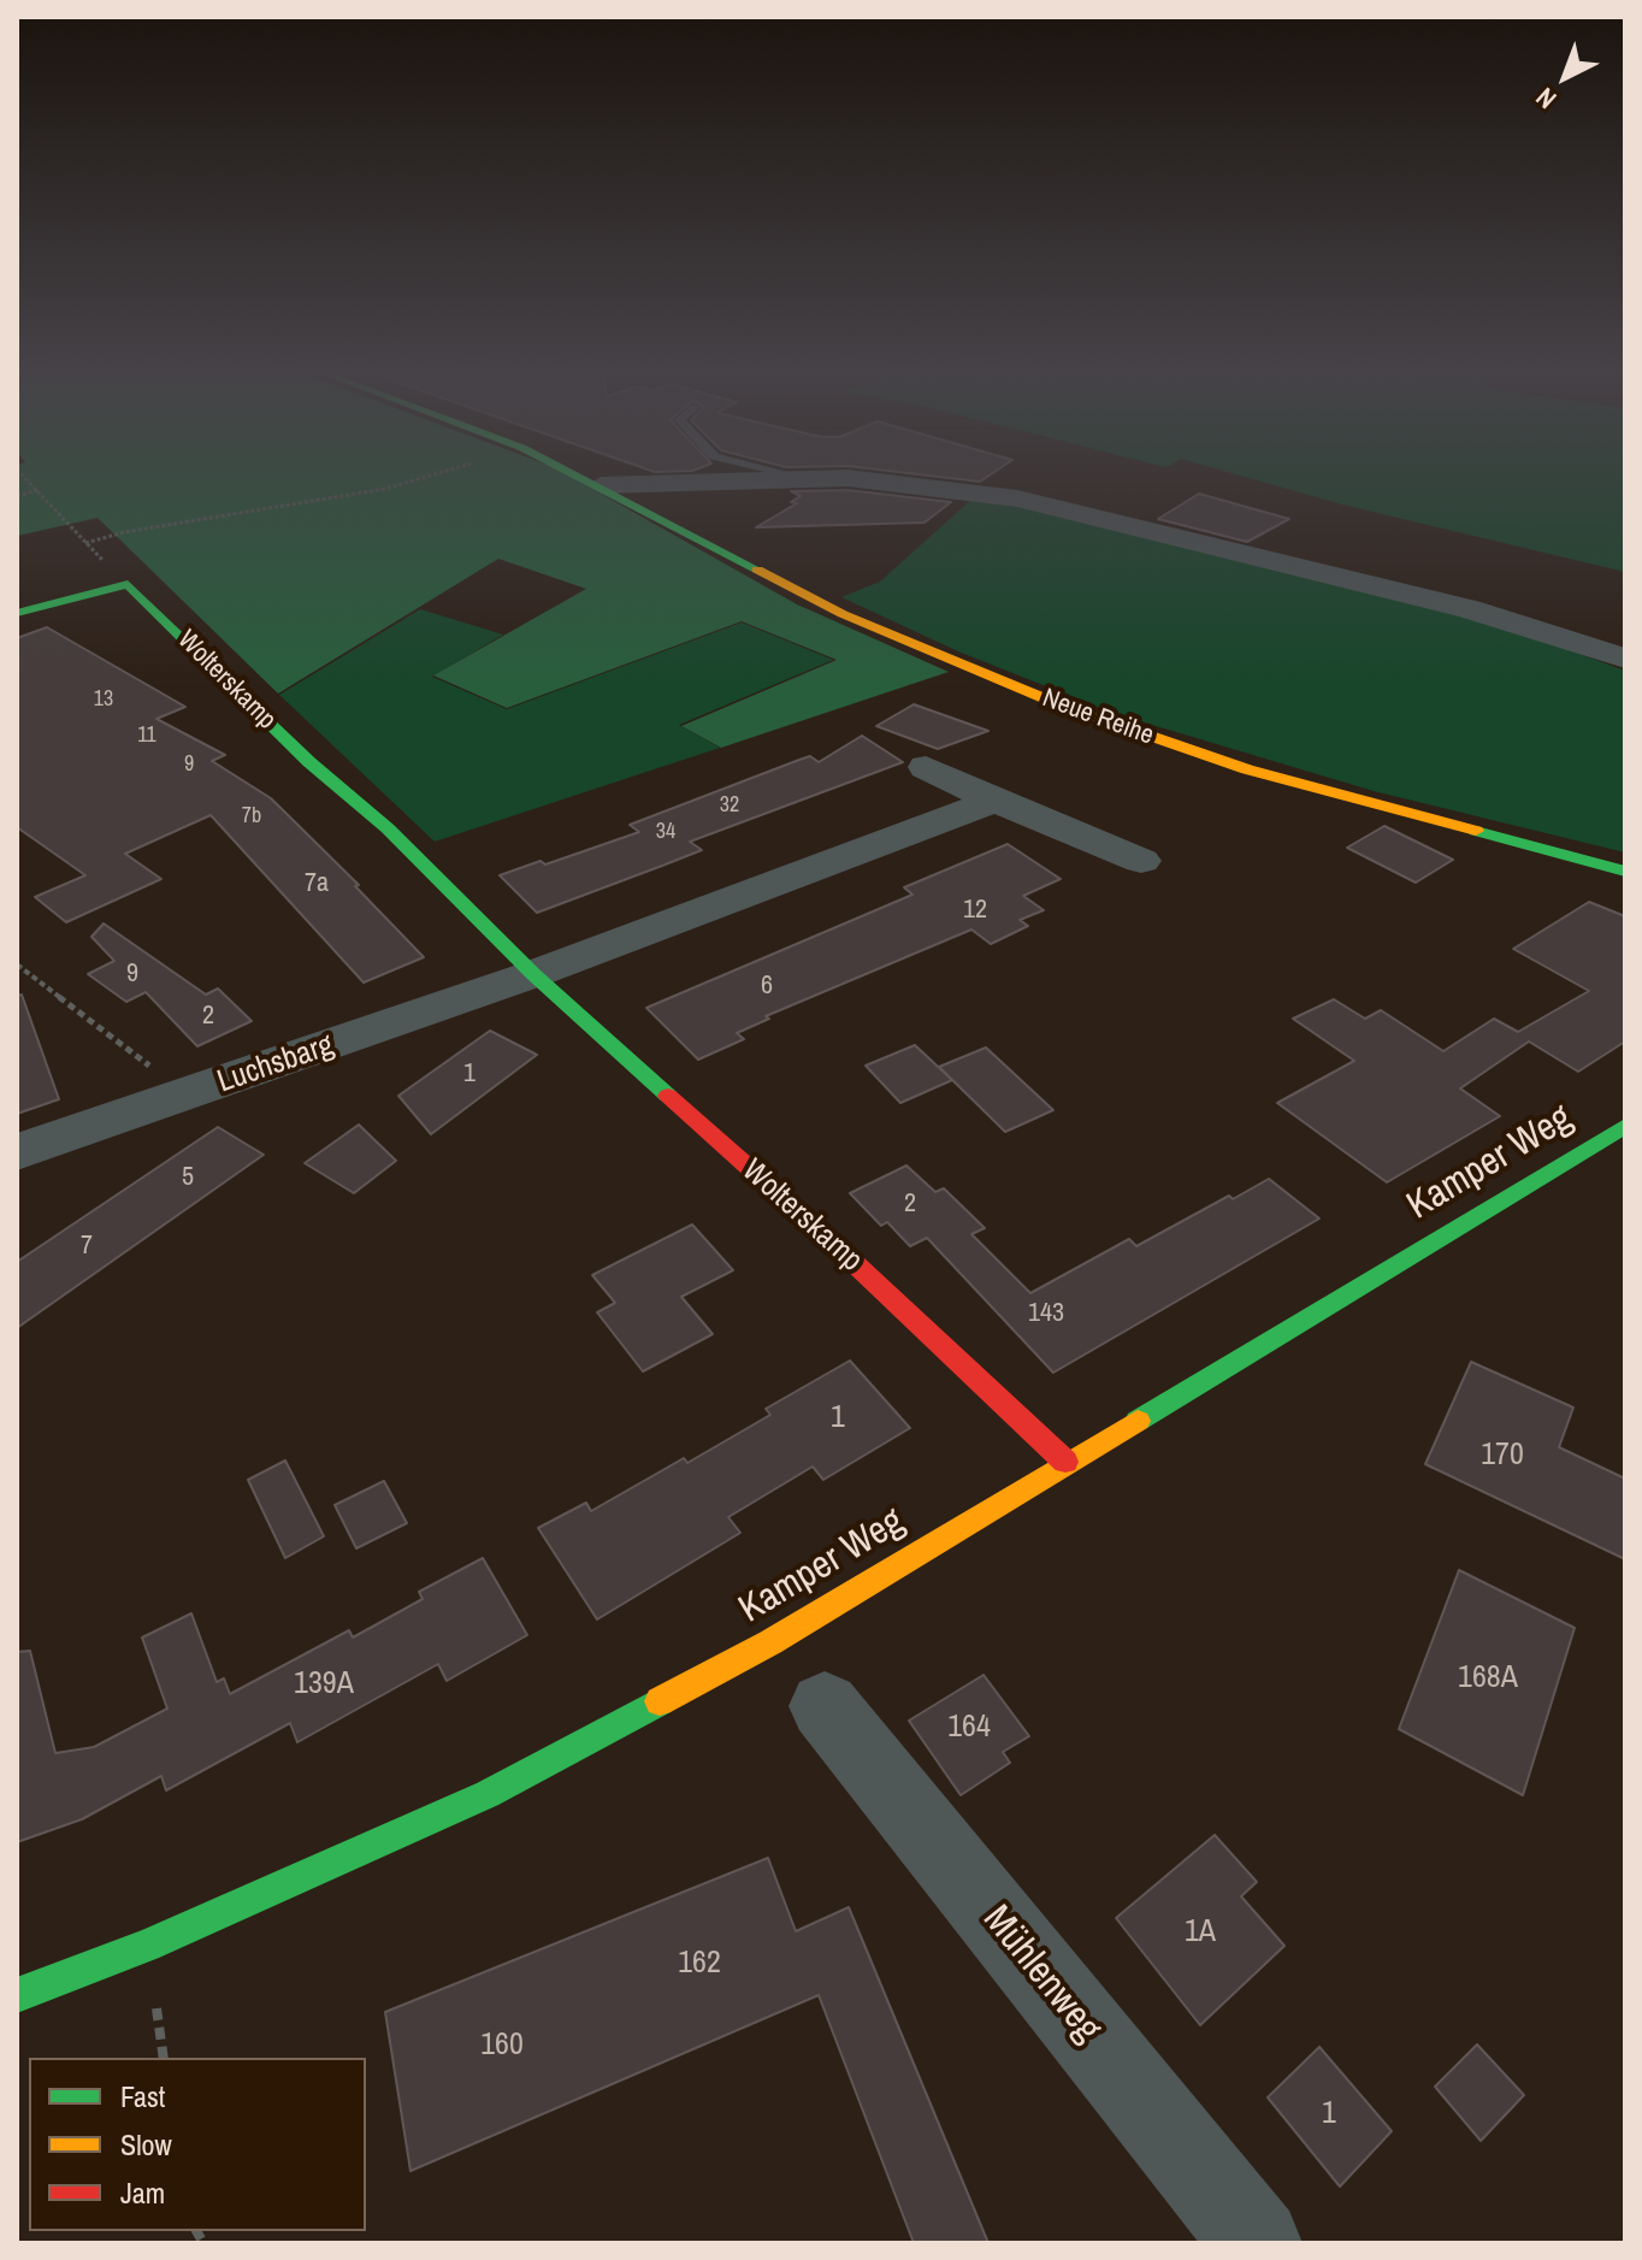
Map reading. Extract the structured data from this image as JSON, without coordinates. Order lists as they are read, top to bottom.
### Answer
{
  "streets": {
    "street": [
      "Wolterskamp",
      "Neue Reihe",
      "Luchsbarg",
      "Kamper Weg",
      "Mühlenweg"
    ]
  },
  "crossings": [
    ["Wolterskamp", "Luchsbarg"],
    ["Wolterskamp", "Kamper Weg"]
  ],
  "house_numbers": [
    "13",
    "11",
    "9",
    "32",
    "7b",
    "34",
    "7a",
    "12",
    "9",
    "6",
    "2",
    "1",
    "5",
    "2",
    "7",
    "143",
    "1",
    "170",
    "168A",
    "139A",
    "164",
    "1A",
    "162",
    "160",
    "1"
  ],
  "legend": ["Fast", "Slow", "Jam"],
  "north": "bottom left"
}
